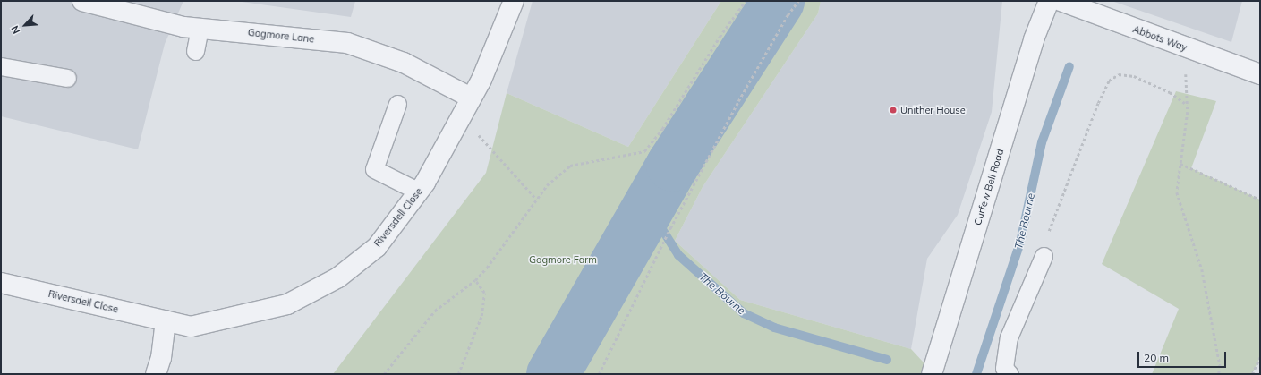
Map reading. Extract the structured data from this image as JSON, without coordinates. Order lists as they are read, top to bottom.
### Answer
{
  "streets": {
    "street": [
      "Gogmore Lane",
      "Abbots Way",
      "Curfew Bell Road",
      "Riversdell Close"
    ]
  },
  "crossings": [
    ["Gogmore Lane", "Riversdell Close"]
  ],
  "water": ["The Bourne"],
  "parks": ["Gogmore Farm"],
  "places": ["Unither House"],
  "scale_bar": "20 m",
  "north": "bottom left"
}
